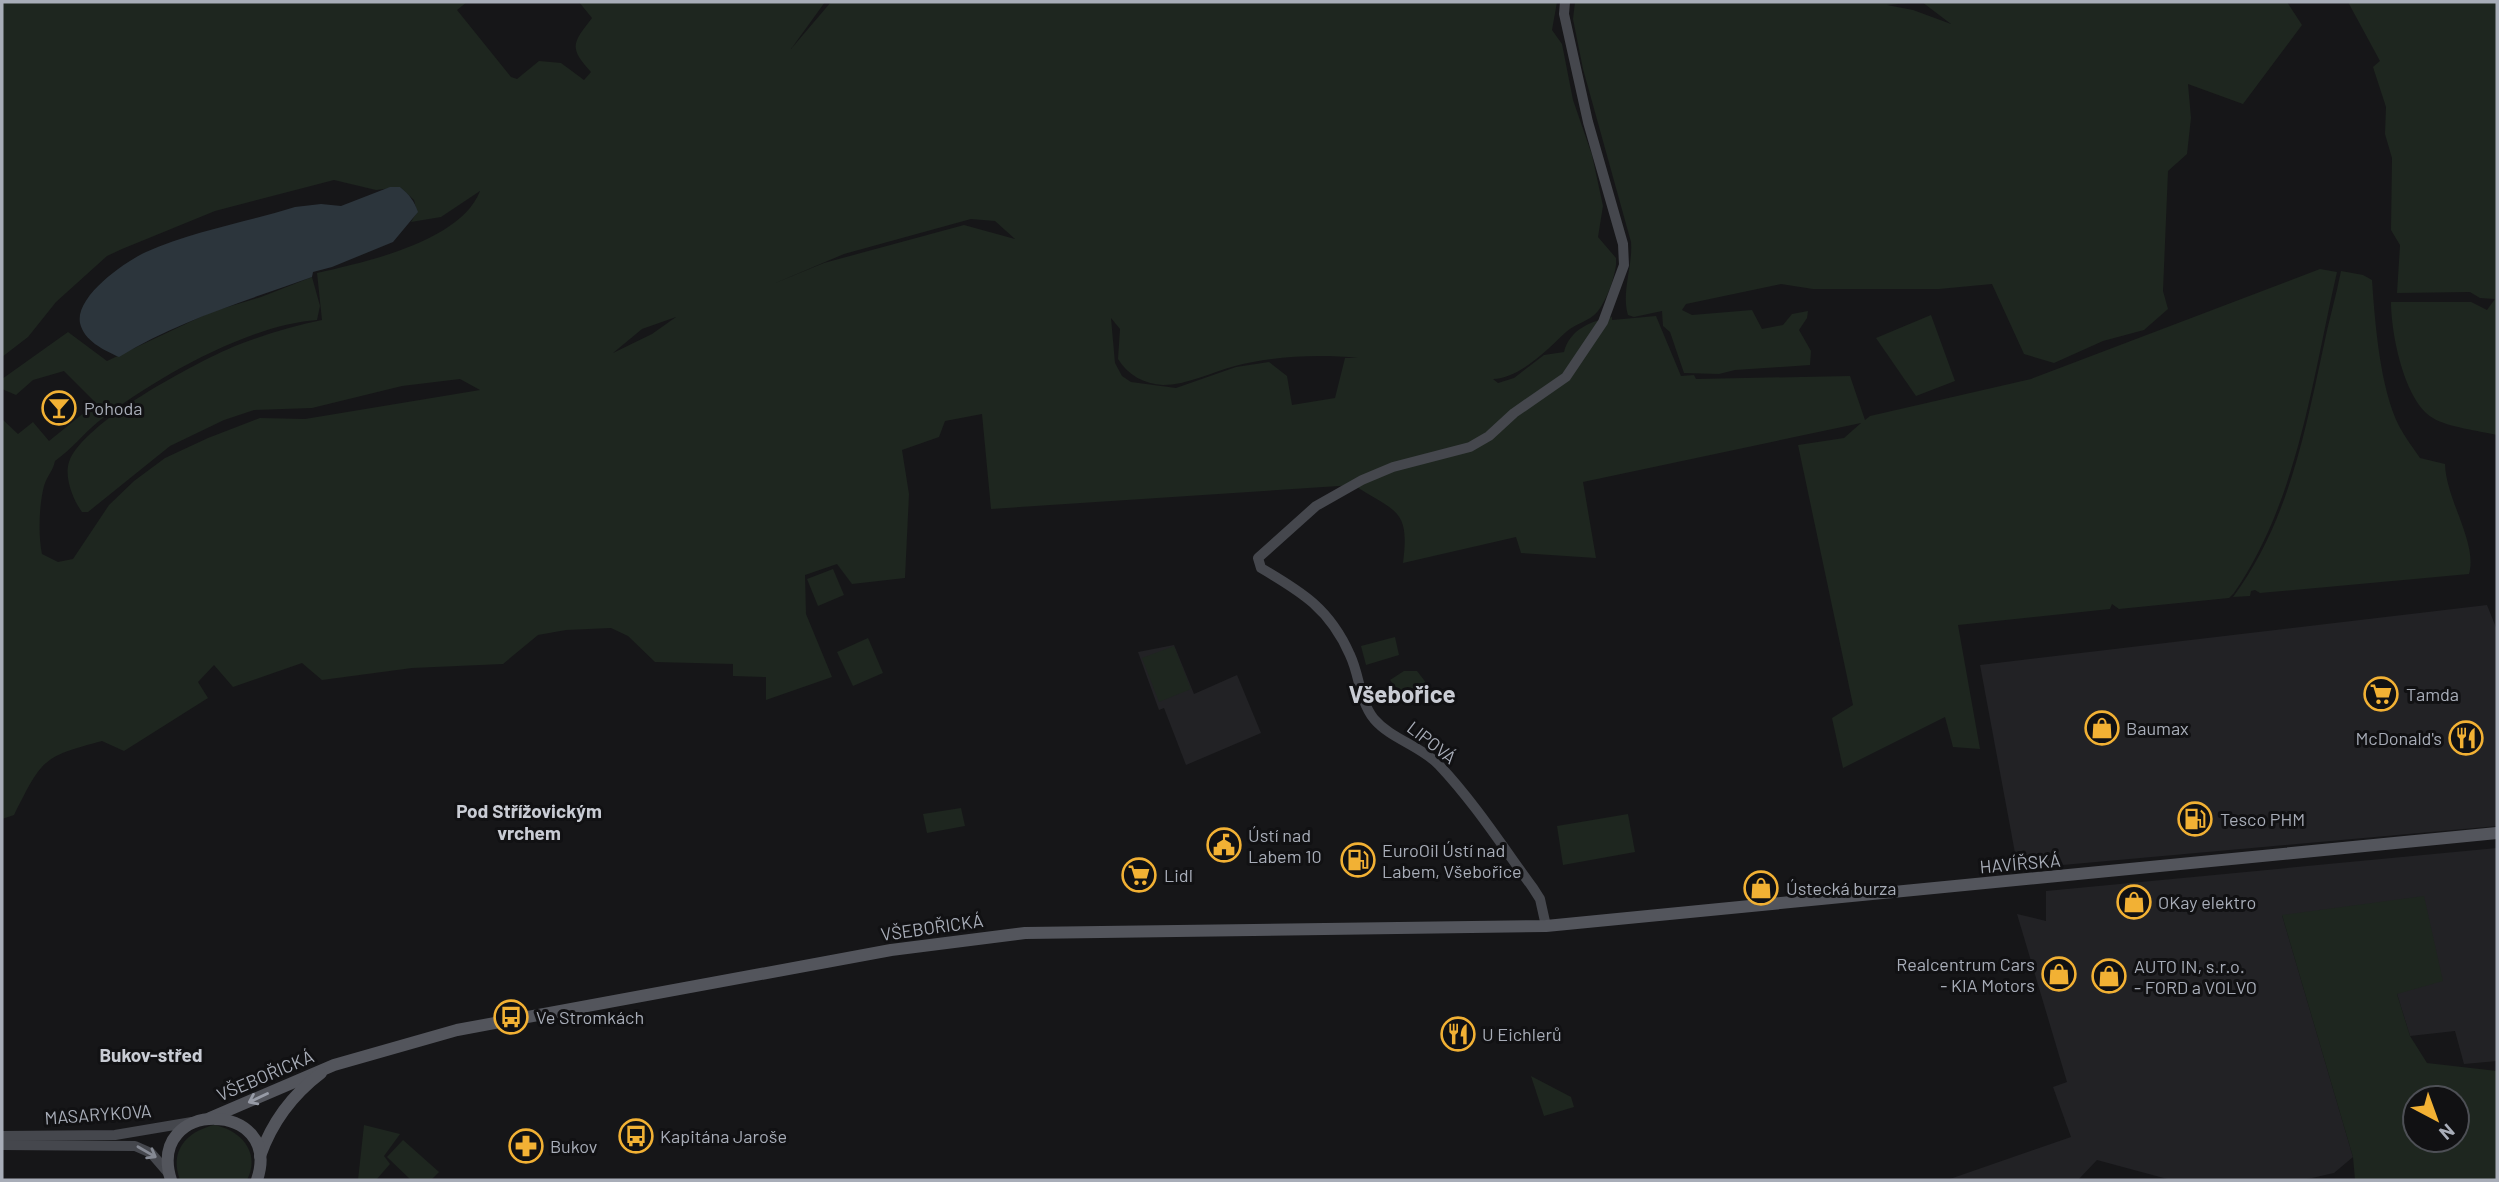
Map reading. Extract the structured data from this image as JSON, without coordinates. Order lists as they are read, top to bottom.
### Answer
{
  "streets": {
    "main road": ["HAVÍŘSKÁ", "VŠEBOŘICKÁ"],
    "street": ["LIPOVÁ", "MASARYKOVA"]
  },
  "crossings": [
    ["LIPOVÁ", "HAVÍŘSKÁ"],
    ["LIPOVÁ", "VŠEBOŘICKÁ"],
    ["HAVÍŘSKÁ", "VŠEBOŘICKÁ"],
    ["VŠEBOŘICKÁ", "MASARYKOVA"]
  ],
  "districts": ["Všebořice", "Pod Střížovickým vrchem", "Bukov-střed"],
  "places": {
    "bar": ["Pohoda"],
    "supermarket": ["Tamda", "Lidl"],
    "shop": [
      "Baumax",
      "Ústecká burza",
      "OKay elektro",
      "Realcentrum Cars - KIA Motors",
      "AUTO IN, s.r.o. - FORD a VOLVO"
    ],
    "restaurant": ["McDonald's", "U Eichlerů"],
    "fuel station": ["Tesco PHM", "EuroOil Ústí nad Labem, Všebořice"],
    "public building": ["Ústí nad Labem 10"],
    "bus stop": ["Ve Stromkách", "Kapitána Jaroše"],
    "pharmacy": ["Bukov"]
  },
  "north": "bottom right"
}
